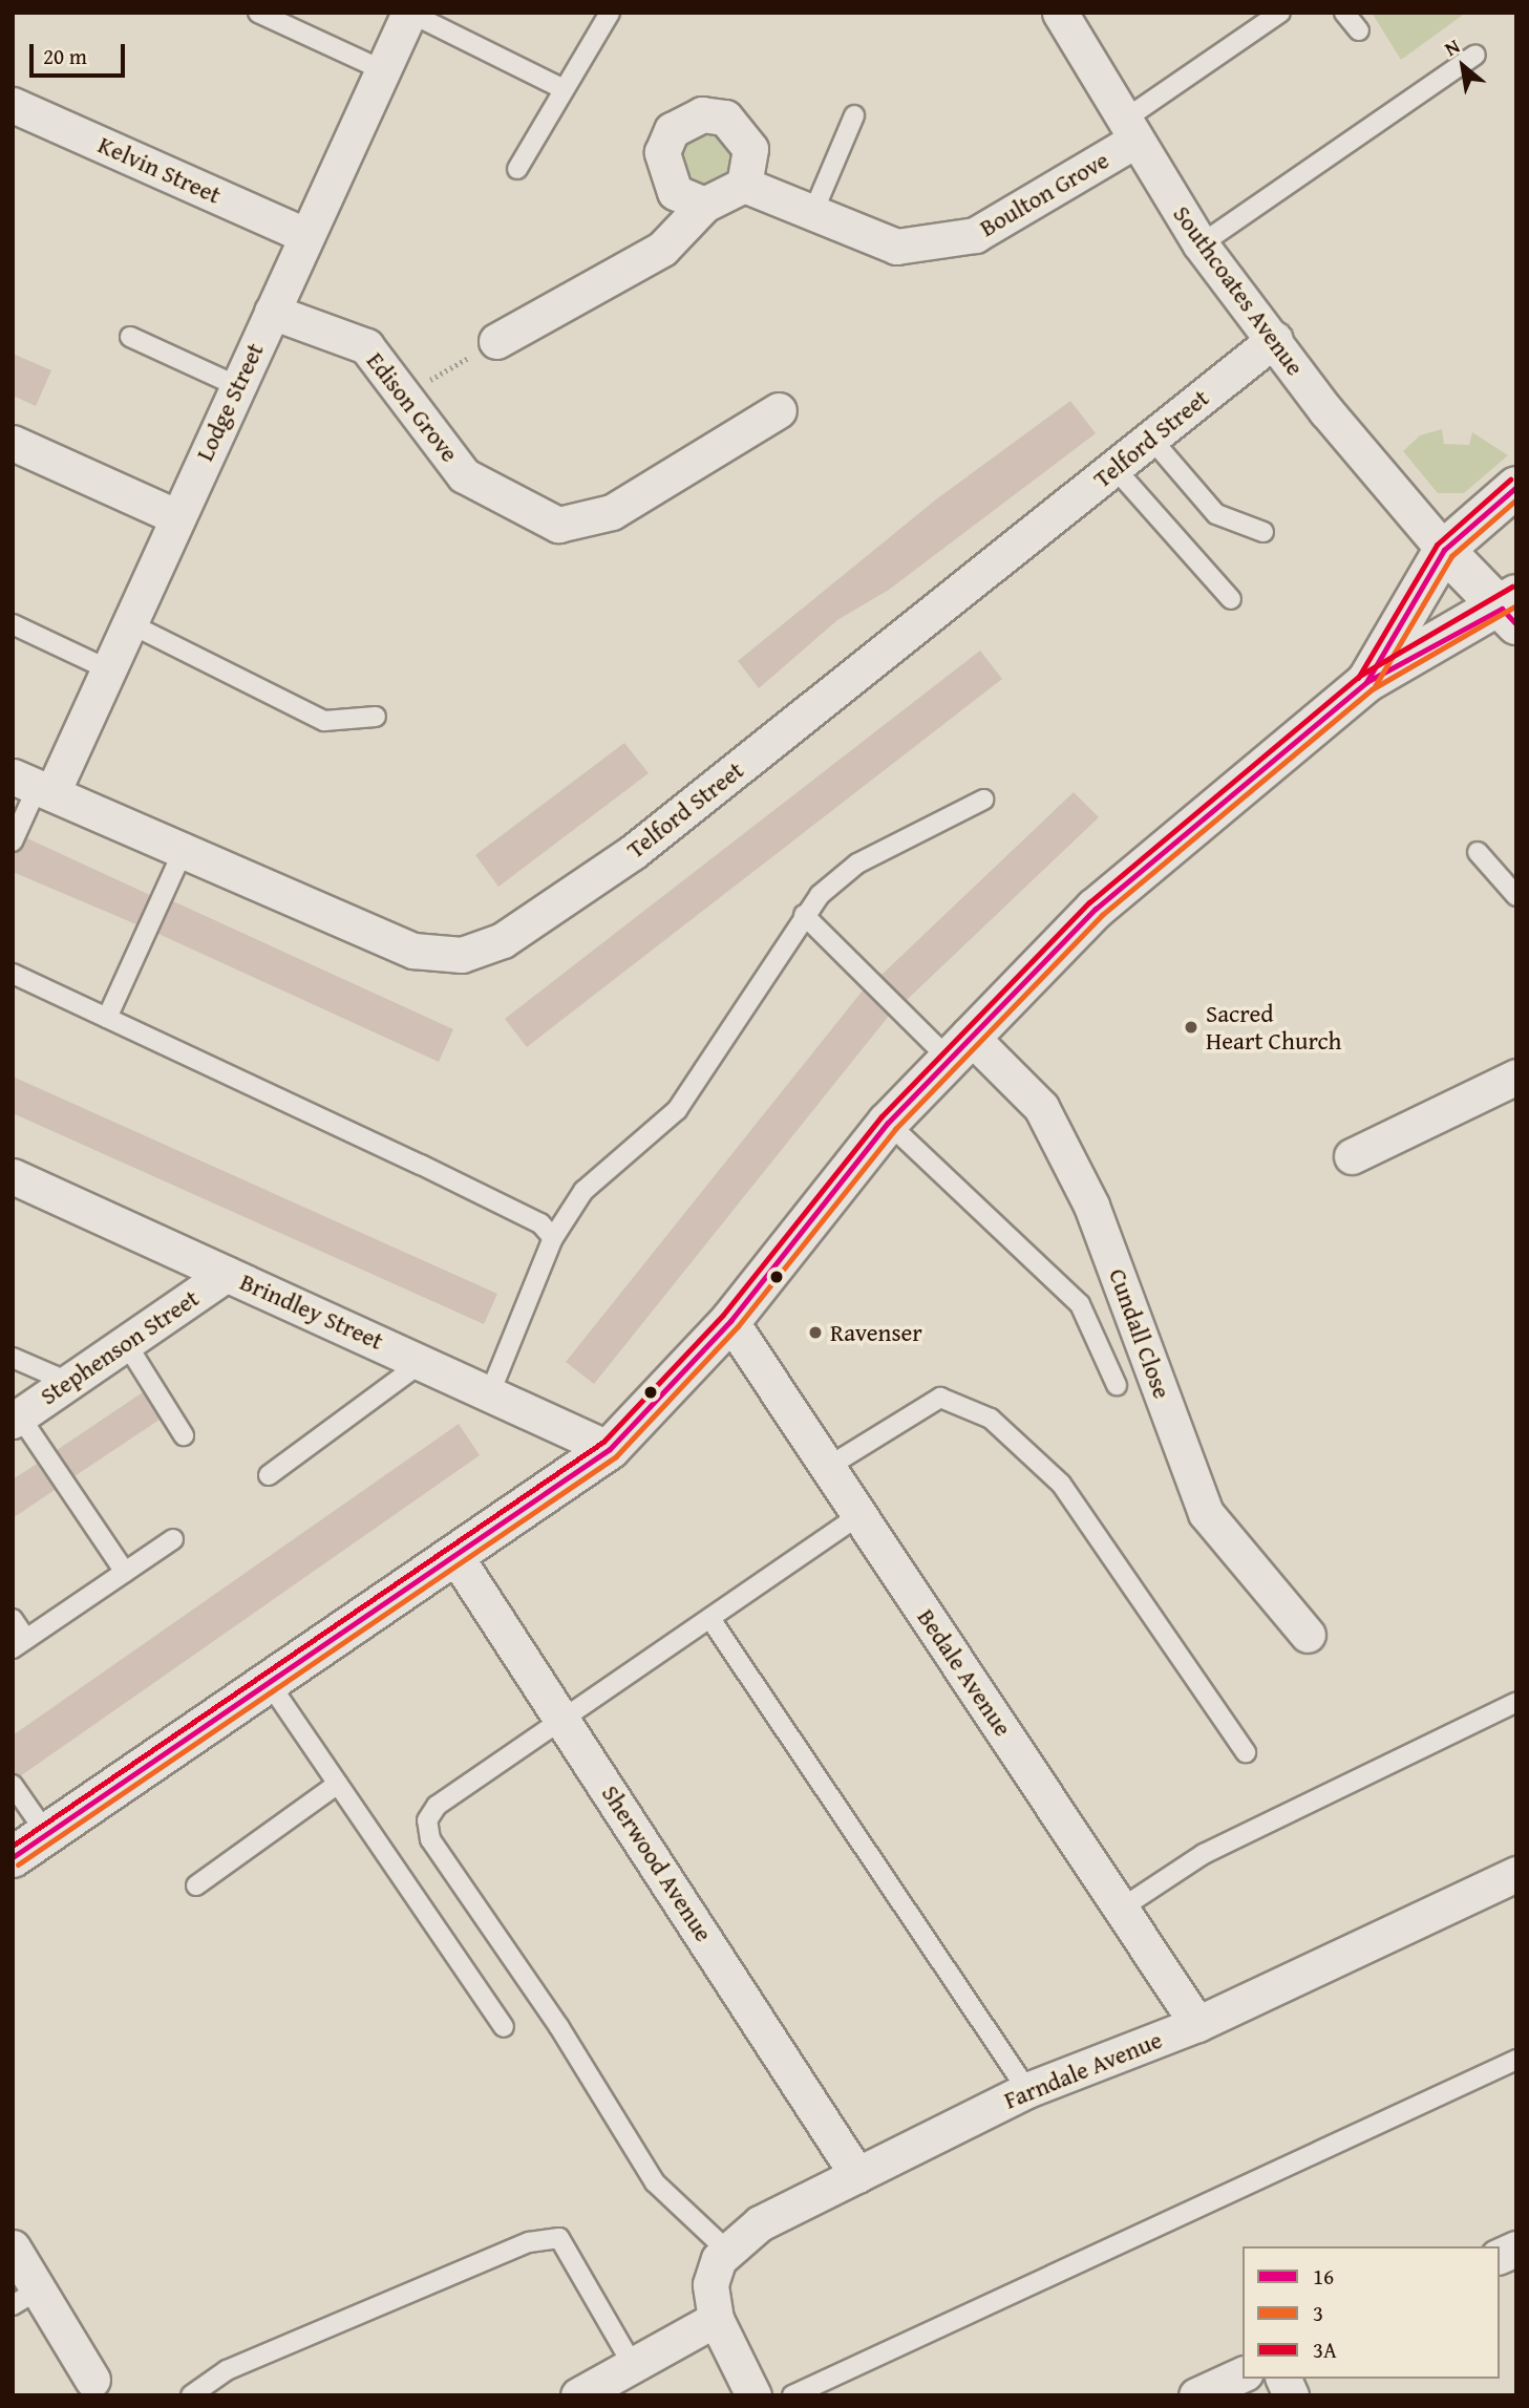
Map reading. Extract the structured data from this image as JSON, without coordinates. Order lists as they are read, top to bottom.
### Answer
{
  "streets": {
    "street": [
      "Kelvin Street",
      "Boulton Grove",
      "Southcoates Avenue",
      "Lodge Street",
      "Edison Grove",
      "Telford Street",
      "Brindley Street",
      "Cundall Close",
      "Stephenson Street",
      "Bedale Avenue",
      "Sherwood Avenue",
      "Farndale Avenue"
    ]
  },
  "crossings": [
    ["Kelvin Street", "Lodge Street"],
    ["Boulton Grove", "Southcoates Avenue"],
    ["Southcoates Avenue", "Telford Street"],
    ["Lodge Street", "Edison Grove"],
    ["Lodge Street", "Telford Street"],
    ["Brindley Street", "Stephenson Street"],
    ["Bedale Avenue", "Farndale Avenue"],
    ["Sherwood Avenue", "Farndale Avenue"]
  ],
  "places": ["Sacred Heart Church", "Ravenser"],
  "lines": ["transit line 3A", "transit line 16", "transit line 3"],
  "legend": ["16", "3", "3A"],
  "scale_bar": "20 m",
  "north": "top left"
}
